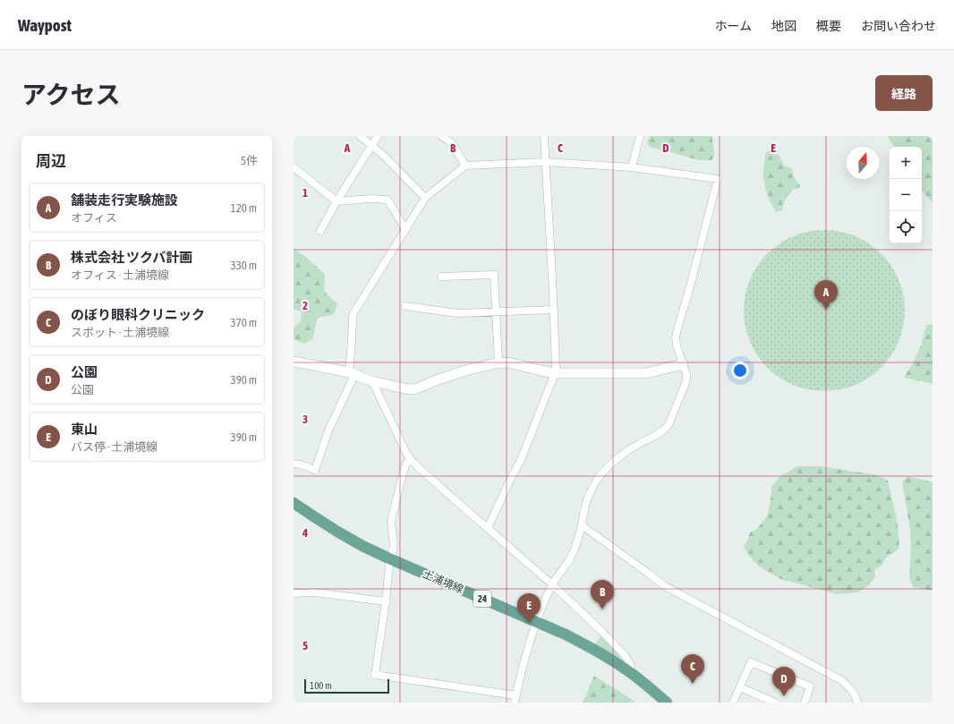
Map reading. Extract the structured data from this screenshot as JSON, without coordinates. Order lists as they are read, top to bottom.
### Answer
{
  "streets": {
    "main road": ["土浦境線", "24"]
  },
  "scale_bar": "100 m",
  "north": "top",
  "page": {
    "header": "Waypost",
    "nav": [
      "ホーム",
      "地図",
      "概要",
      "お問い合わせ"
    ],
    "title": "アクセス",
    "buttons": "経路",
    "heading": ["周辺", "5件"],
    "map_buttons": ["+", "−"],
    "list": [
      {
        "mark": "A",
        "name": "舗装走行実験施設",
        "note": "オフィス",
        "value": "120 m"
      },
      {
        "mark": "B",
        "name": "株式会社 ツクバ計画",
        "note": "オフィス · 土浦境線",
        "value": "330 m"
      },
      {
        "mark": "C",
        "name": "のぼり眼科クリニック",
        "note": "スポット · 土浦境線",
        "value": "370 m"
      },
      {
        "mark": "D",
        "name": "公園",
        "note": "公園",
        "value": "390 m"
      },
      {
        "mark": "E",
        "name": "東山",
        "note": "バス停 · 土浦境線",
        "value": "390 m"
      }
    ],
    "pins": [
      "A",
      "B",
      "E",
      "C",
      "D"
    ],
    "scale": "100 m"
  },
  "grid": {
    "columns": [
      "A",
      "B",
      "C",
      "D",
      "E"
    ],
    "rows": [
      "1",
      "2",
      "3",
      "4",
      "5"
    ]
  }
}
